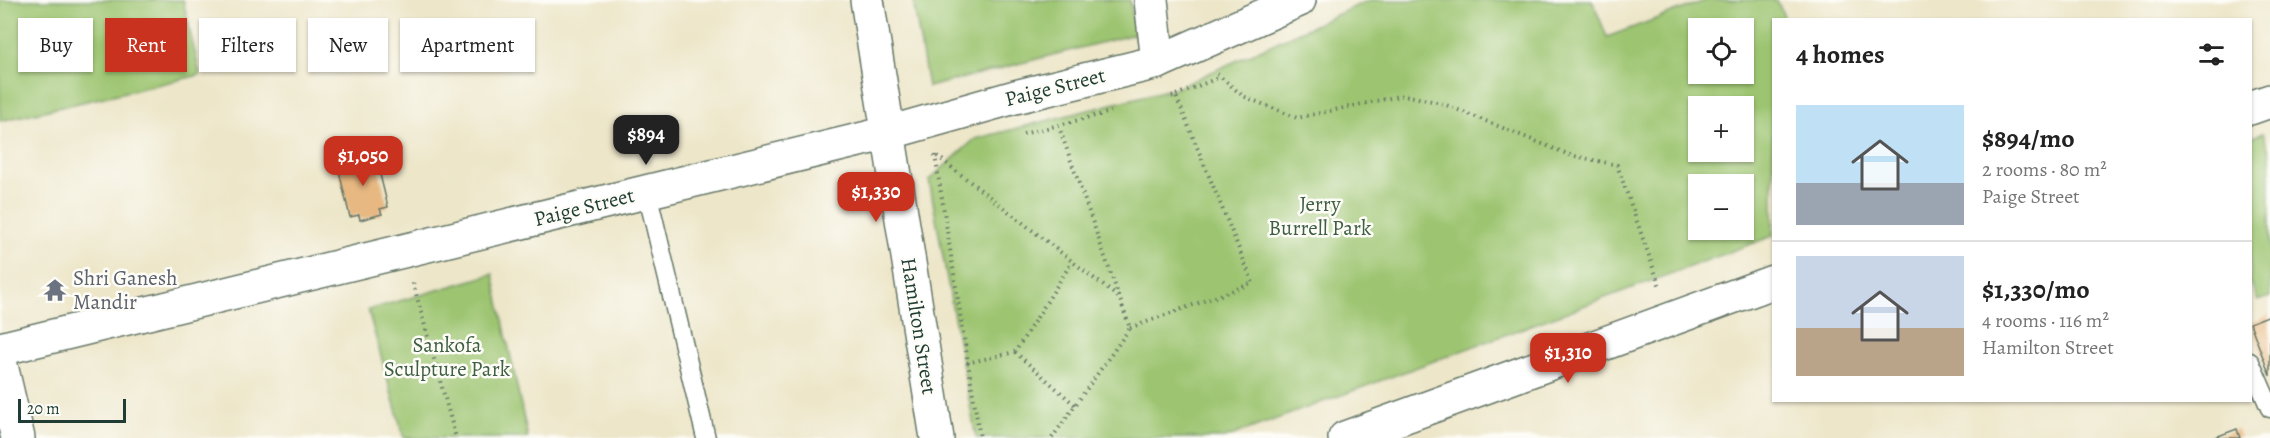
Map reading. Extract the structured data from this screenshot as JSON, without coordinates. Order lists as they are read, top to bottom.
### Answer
{
  "streets": {
    "street": ["Paige Street", "Hamilton Street"]
  },
  "crossings": [
    ["Paige Street", "Hamilton Street"]
  ],
  "parks": ["Jerry Burrell Park", "Sankofa Sculpture Park"],
  "places": {
    "temple": ["Shri Ganesh Mandir"]
  },
  "scale_bar": "20 m",
  "page": {
    "map_buttons": ["+", "−"],
    "chip": [
      "Buy",
      "Rent",
      "Filters",
      "New",
      "Apartment"
    ],
    "heading": "4 homes",
    "list": [
      {
        "name": "$894/mo",
        "note": "2 rooms · 80 m² · Paige Street"
      },
      {
        "name": "$1,330/mo",
        "note": "4 rooms · 116 m² · Hamilton Street"
      }
    ],
    "price": [
      "$894",
      "$1,050",
      "$1,330",
      "$1,310"
    ],
    "scale": "20 m"
  }
}
